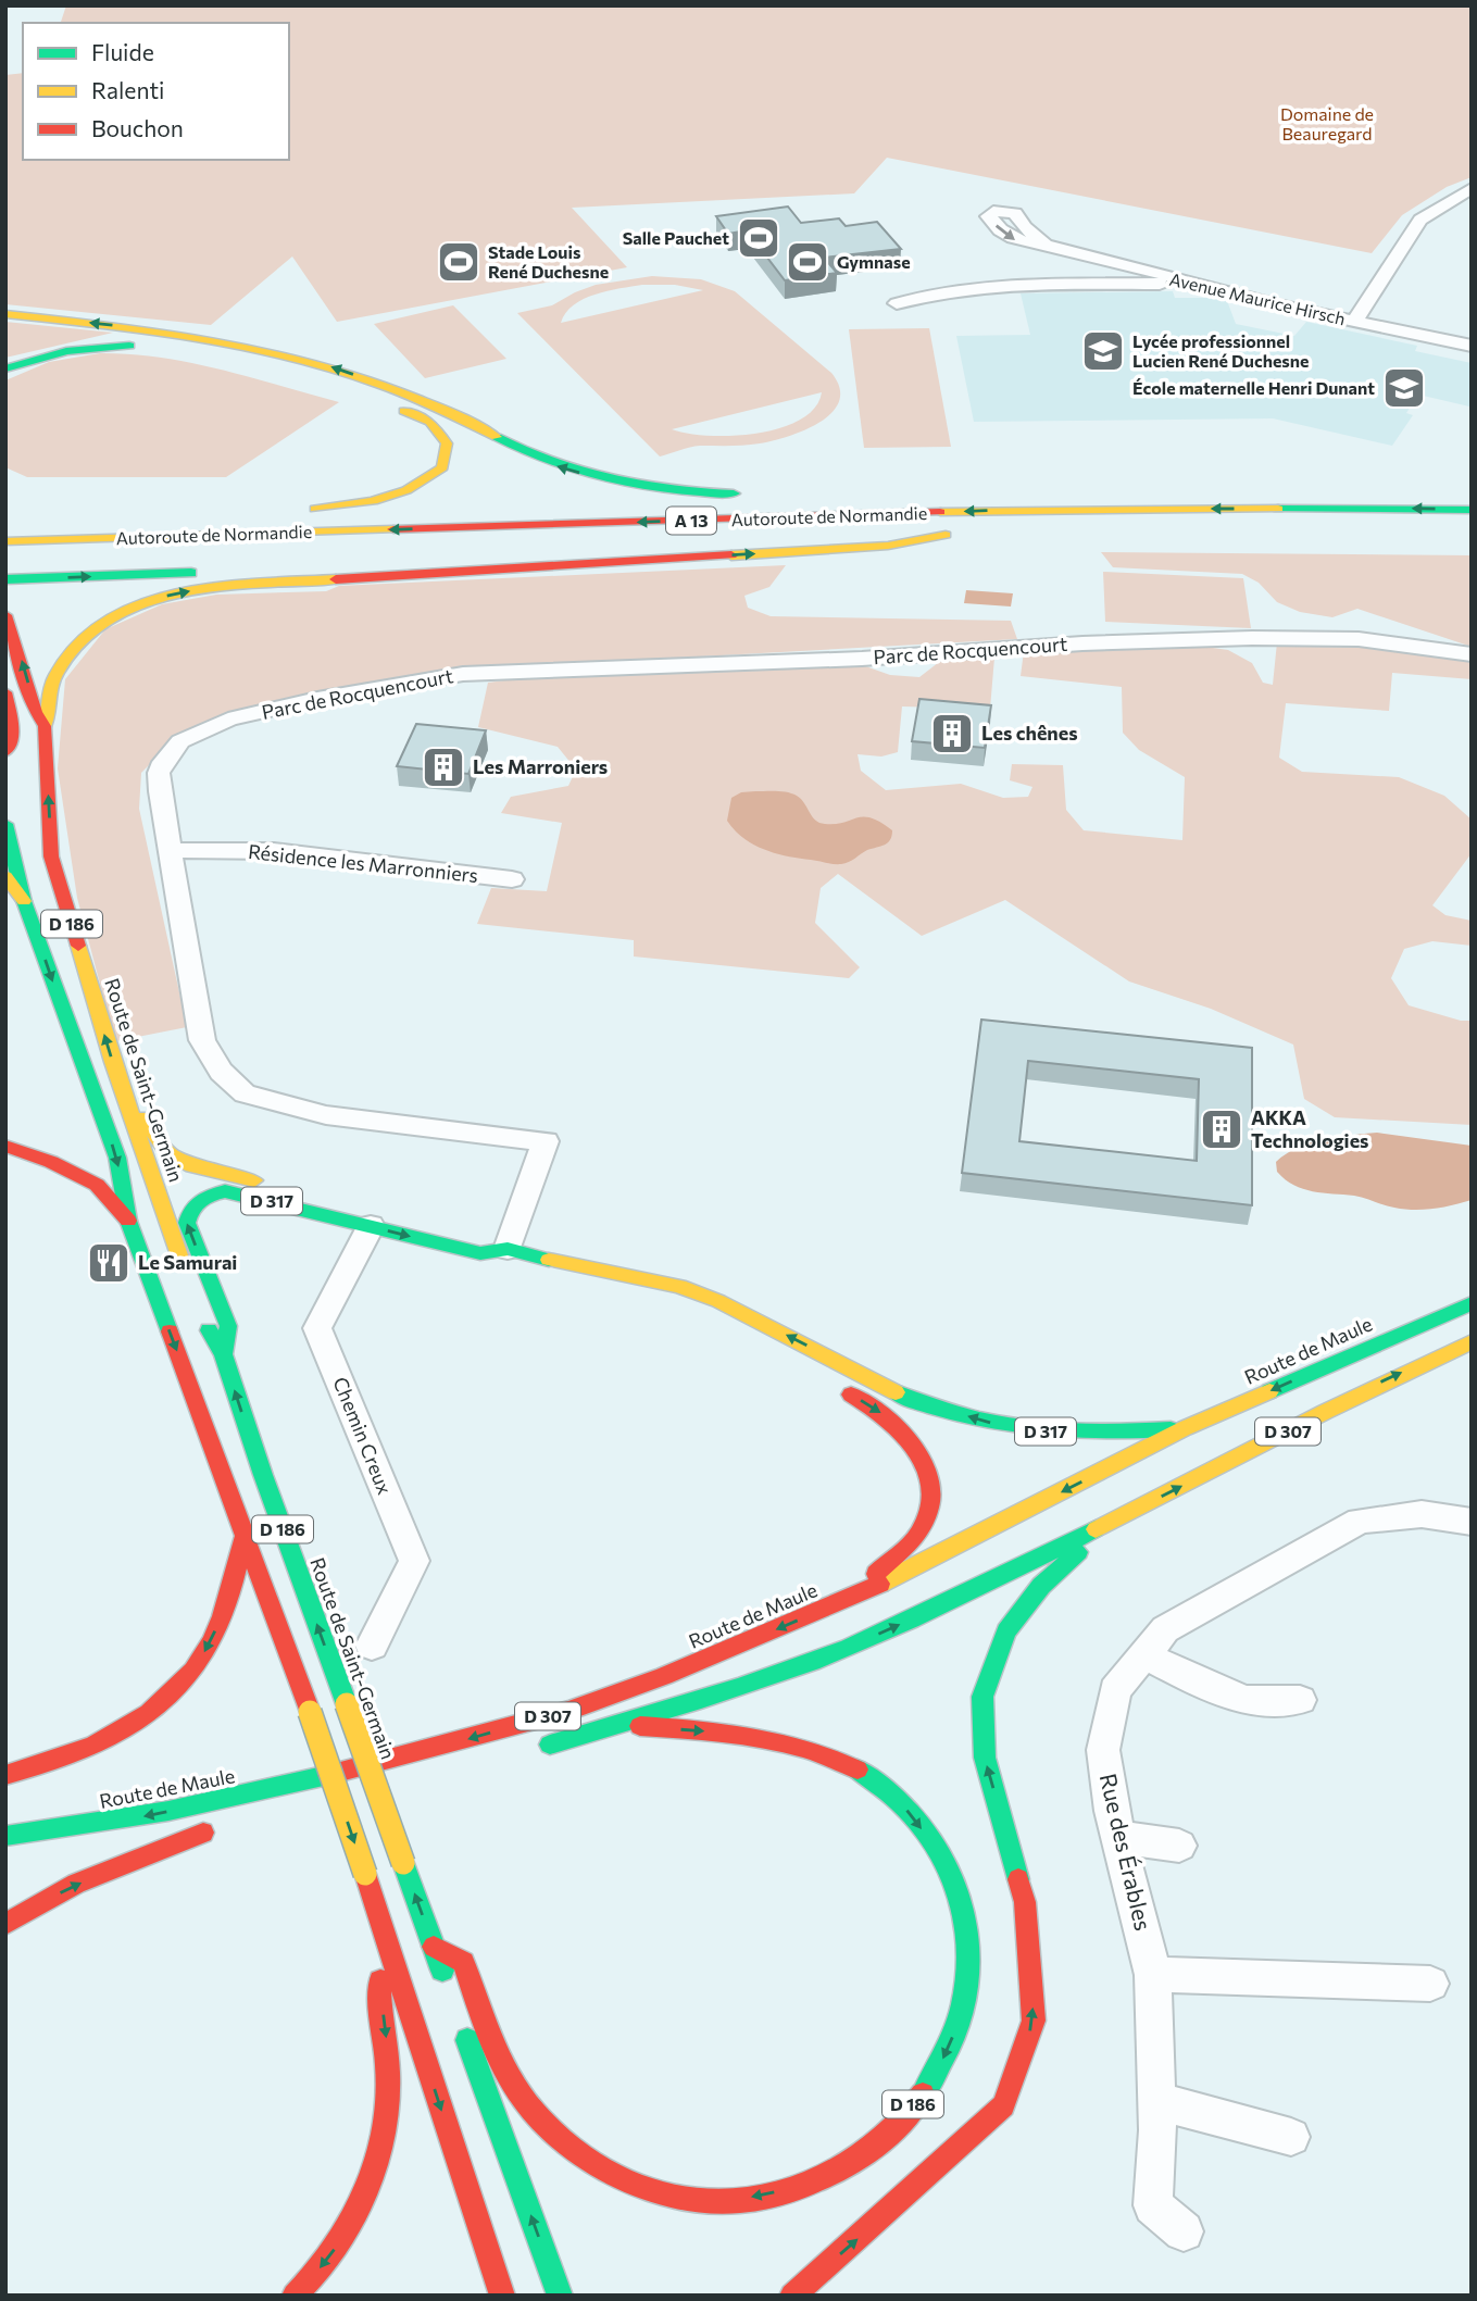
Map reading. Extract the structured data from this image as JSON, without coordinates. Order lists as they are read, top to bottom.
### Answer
{
  "streets": {
    "main road": [
      "Autoroute de Normandie",
      "A 13",
      "D 186",
      "Route de Saint-Germain",
      "D 317",
      "Route de Maule",
      "D 307"
    ],
    "street": [
      "Avenue Maurice Hirsch",
      "Parc de Rocquencourt",
      "Résidence les Marronniers",
      "Chemin Creux",
      "Rue des Érables"
    ]
  },
  "crossings": [
    ["Parc de Rocquencourt", "Résidence les Marronniers"],
    ["Parc de Rocquencourt", "D 317"],
    ["D 186", "Route de Saint-Germain"],
    ["D 186", "D 307"],
    ["Route de Saint-Germain", "D 317"],
    ["D 317", "Route de Maule"],
    ["D 317", "Chemin Creux"],
    ["Route de Maule", "D 307"]
  ],
  "parks": ["Domaine de Beauregard"],
  "places": {
    "sports": ["Salle Pauchet", "Stade Louis René Duchesne", "Gymnase"],
    "school or university": ["Lycée professionnel Lucien René Duchesne", "École maternelle Henri Dunant"],
    "building": ["Les chênes", "Les Marroniers", "AKKA Technologies"],
    "restaurant": ["Le Samurai"]
  },
  "legend": ["Fluide", "Ralenti", "Bouchon"]
}
